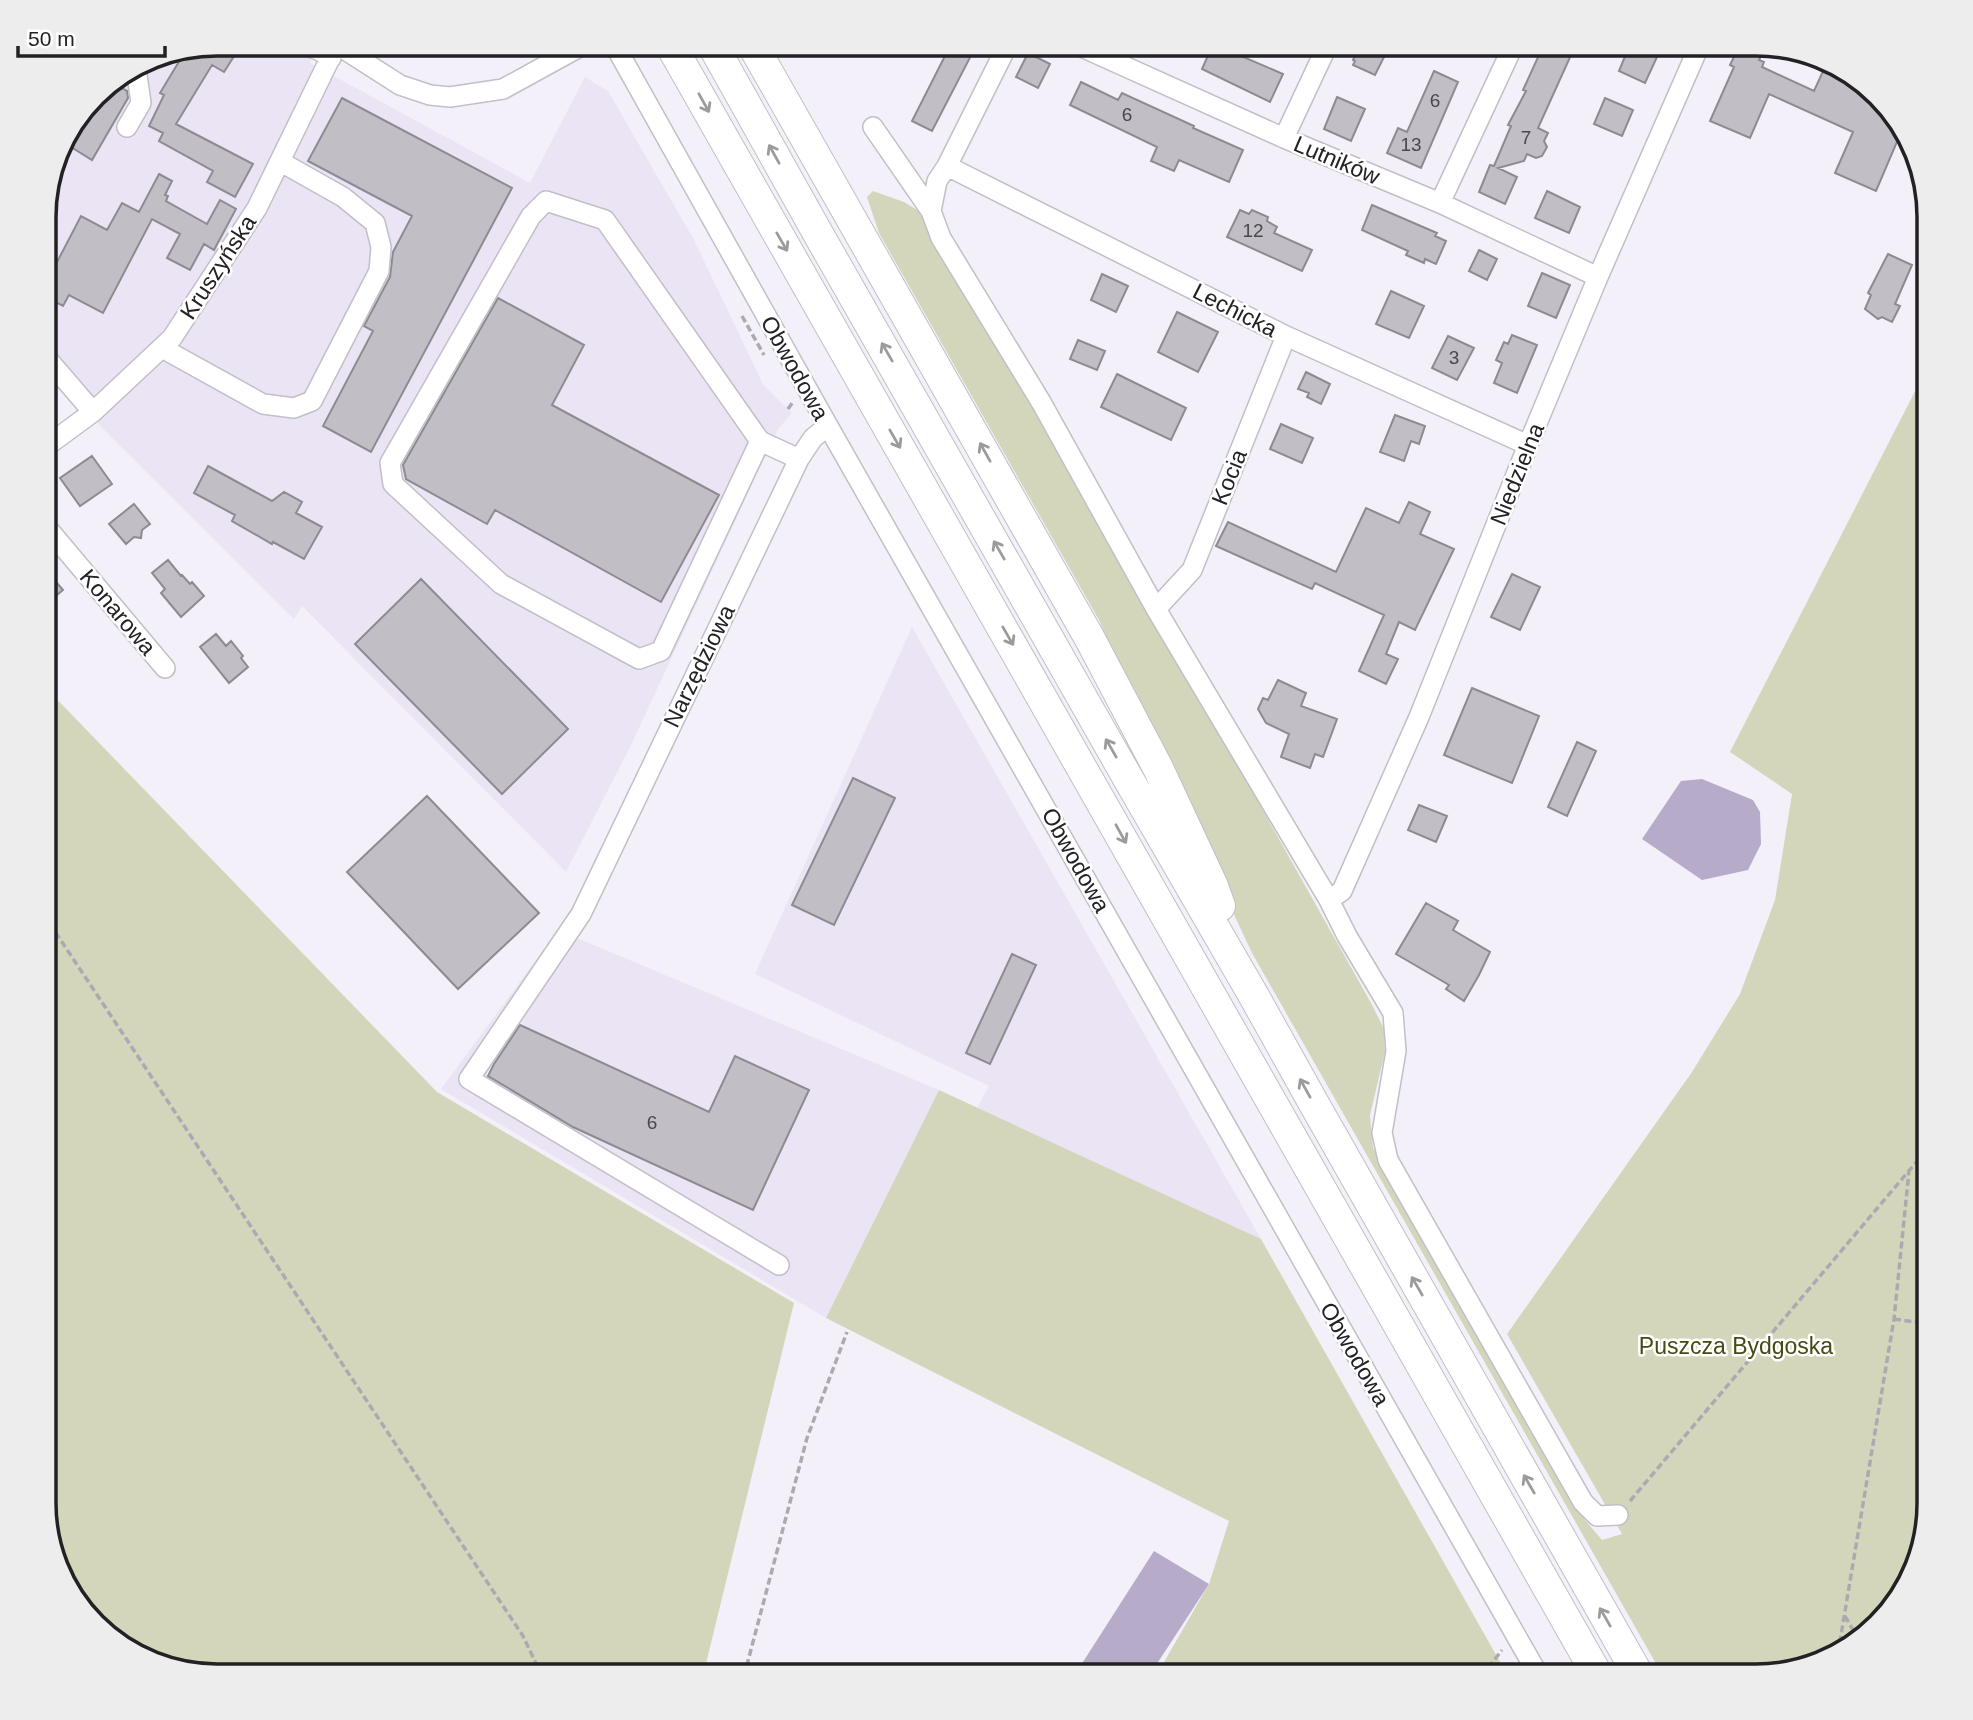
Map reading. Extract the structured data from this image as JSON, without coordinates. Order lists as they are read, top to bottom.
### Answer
{
  "streets": {
    "street": [
      "Lutników",
      "Kruszyńska",
      "Lechicka",
      "Obwodowa",
      "Niedzielna",
      "Kocia",
      "Konarowa",
      "Narzędziowa"
    ]
  },
  "crossings": [
    ["Lutników", "Niedzielna"],
    ["Lechicka", "Niedzielna"],
    ["Lechicka", "Kocia"],
    ["Obwodowa", "Narzędziowa"]
  ],
  "parks": ["Puszcza Bydgoska"],
  "house_numbers": [
    "6",
    "6",
    "7",
    "13",
    "12",
    "3",
    "6"
  ],
  "scale_bar": "50 m"
}
